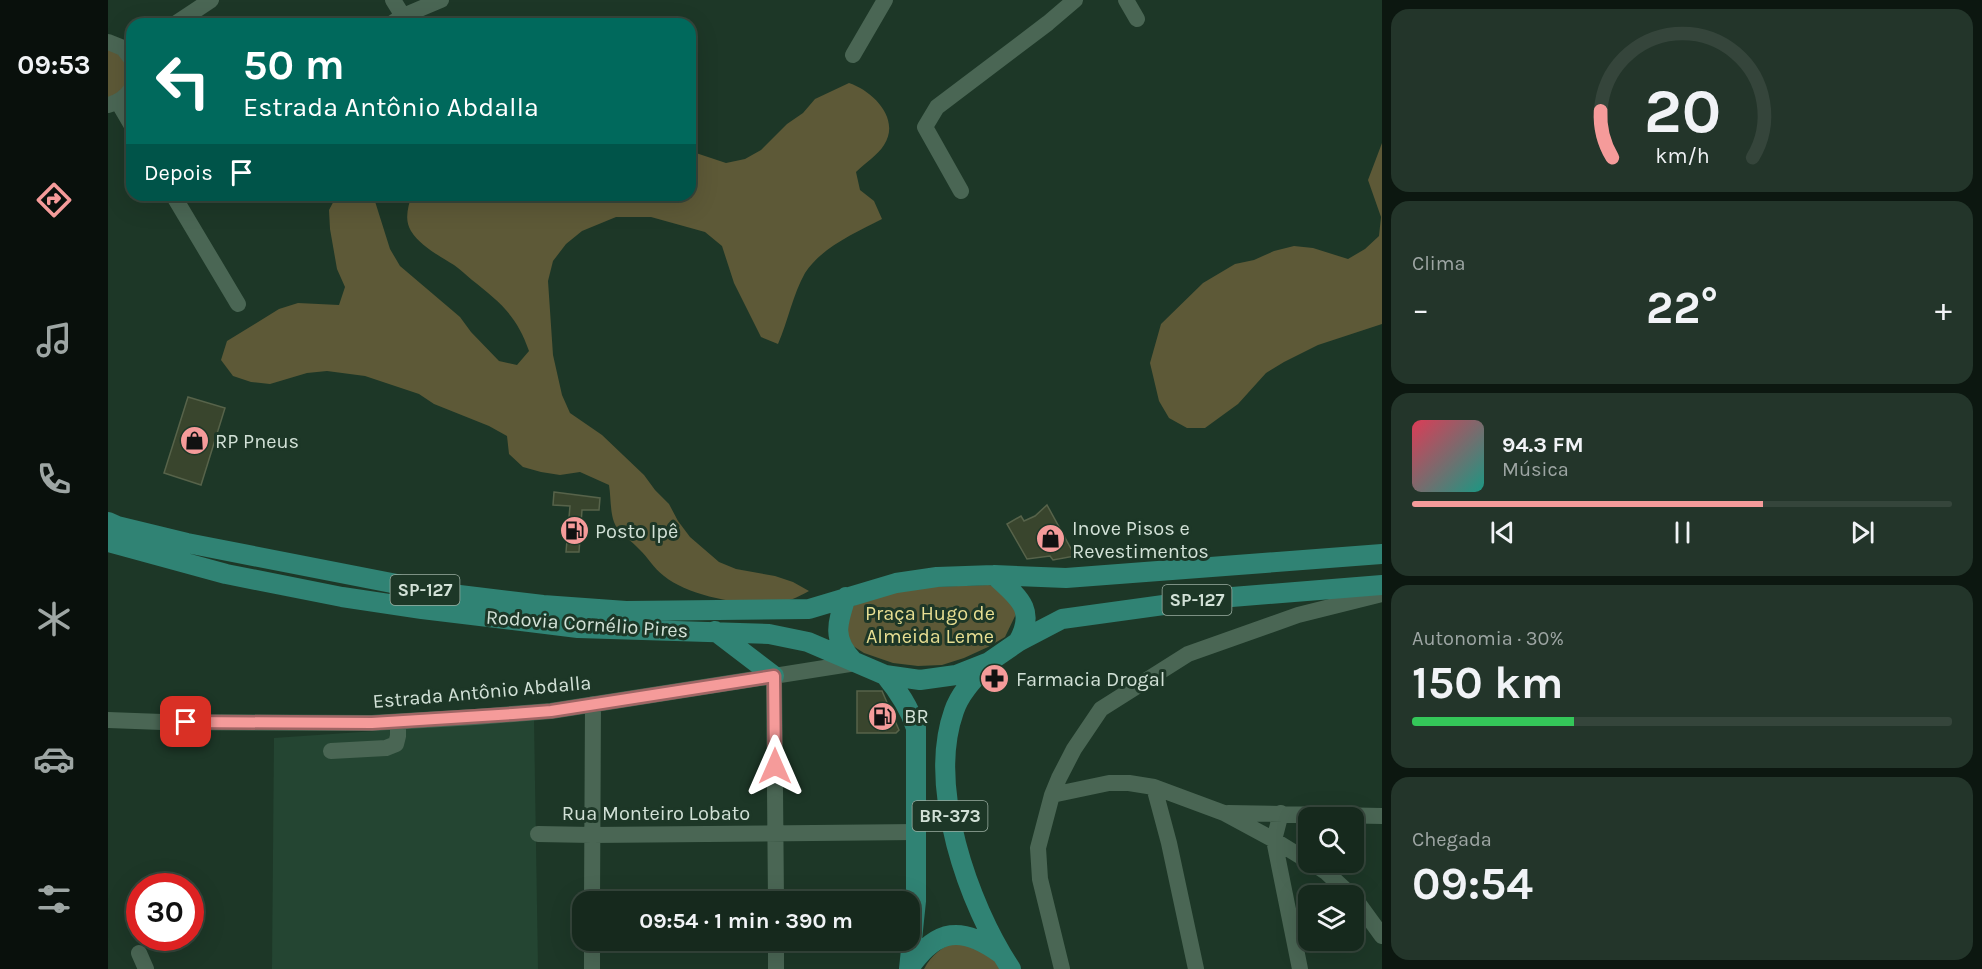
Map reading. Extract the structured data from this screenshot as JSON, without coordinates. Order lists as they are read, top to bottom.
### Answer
{
  "streets": {
    "main road": ["SP-127", "Rodovia Cornélio Pires", "BR-373"],
    "street": ["Estrada Antônio Abdalla", "Rua Monteiro Lobato"]
  },
  "crossings": [
    ["SP-127", "Rodovia Cornélio Pires"],
    ["SP-127", "Estrada Antônio Abdalla"],
    ["SP-127", "BR-373"],
    ["Rodovia Cornélio Pires", "Estrada Antônio Abdalla"],
    ["Rua Monteiro Lobato", "BR-373"]
  ],
  "parks": ["Praça Hugo de Almeida Leme"],
  "places": {
    "shop": ["RP Pneus", "Inove Pisos e Revestimentos"],
    "fuel station": ["Posto Ipê", "BR"],
    "pharmacy": ["Farmacia Drogal"]
  },
  "page": {
    "tabs": "09:53",
    "turn": ["50 m", "Estrada Antônio Abdalla"],
    "then": "Depois",
    "tile": [
      "Clima",
      ["Autonomia · 30%", "150 km"],
      ["Chegada", "09:54"]
    ],
    "heat": ["−", "22°", "+"],
    "song": ["94.3 FM", "Música"],
    "limit": "30",
    "trip": "09:54 · 1 min · 390 m",
    "gauge": ["20", "km/h"]
  }
}
